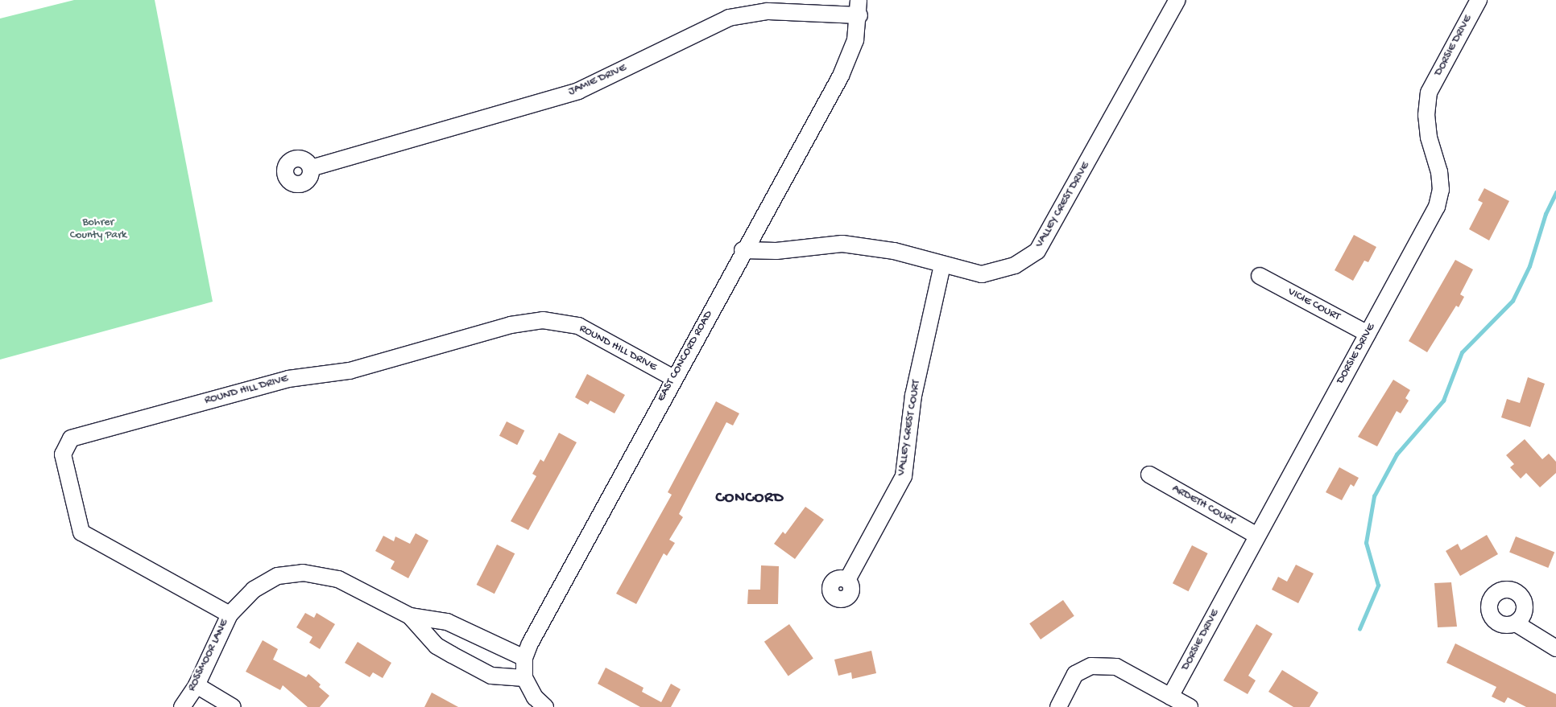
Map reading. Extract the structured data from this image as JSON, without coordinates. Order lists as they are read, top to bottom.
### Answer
{
  "streets": {
    "street": [
      "DORSIE DRIVE",
      "JAMIE DRIVE",
      "VALLEY CREST DRIVE",
      "VICIE COURT",
      "ROUND HILL DRIVE",
      "EAST CONCORD ROAD",
      "VALLEY CREST COURT",
      "ARDETH COURT",
      "ROSSMOOR LANE"
    ]
  },
  "crossings": [
    ["DORSIE DRIVE", "VICIE COURT"],
    ["DORSIE DRIVE", "ARDETH COURT"],
    ["JAMIE DRIVE", "EAST CONCORD ROAD"],
    ["VALLEY CREST DRIVE", "EAST CONCORD ROAD"],
    ["VALLEY CREST DRIVE", "VALLEY CREST COURT"],
    ["ROUND HILL DRIVE", "EAST CONCORD ROAD"],
    ["ROUND HILL DRIVE", "ROSSMOOR LANE"],
    ["EAST CONCORD ROAD", "ROSSMOOR LANE"]
  ],
  "districts": ["CONCORD"],
  "parks": ["Bohrer County Park"]
}
